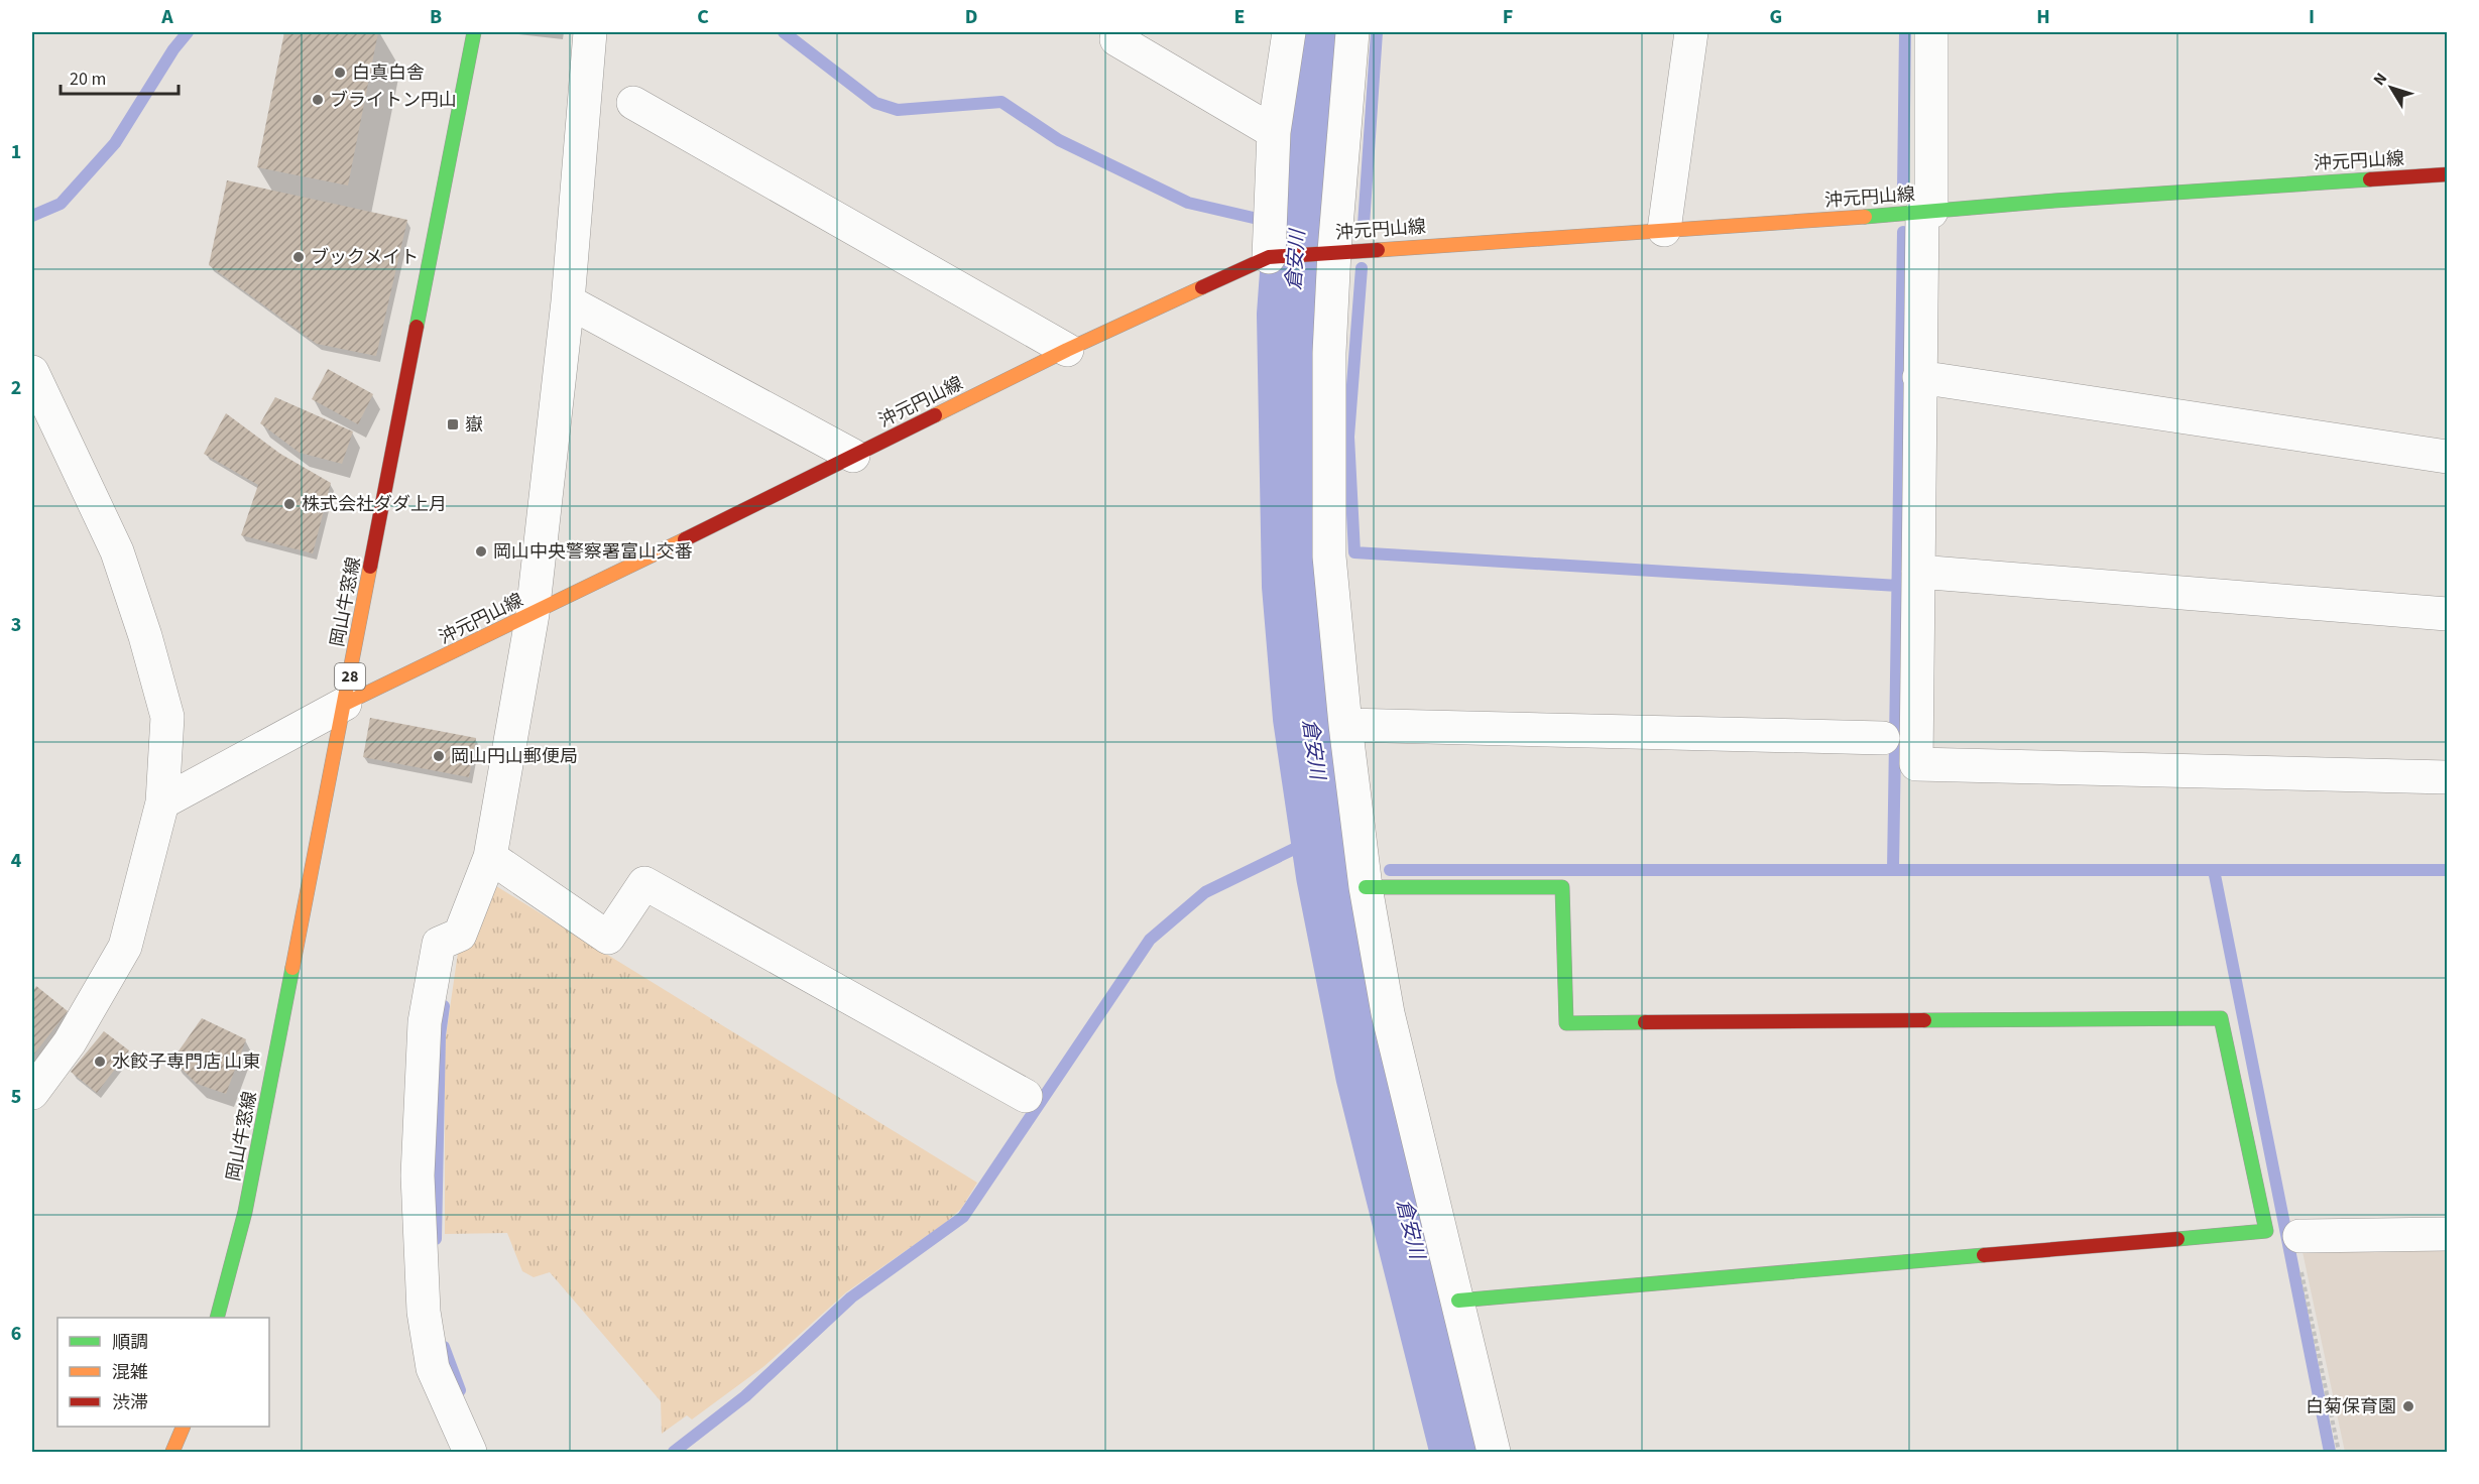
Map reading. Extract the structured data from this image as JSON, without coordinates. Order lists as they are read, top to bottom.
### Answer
{
  "streets": {
    "main road": ["沖元円山線", "岡山牛窓線", "28"]
  },
  "crossings": [
    ["沖元円山線", "岡山牛窓線"]
  ],
  "water": ["倉安川"],
  "places": {
    "other": [
      "白真白舎",
      "ブライトン円山",
      "ブックメイト",
      "株式会社ダダ上月",
      "岡山中央警察署富山交番",
      "岡山円山郵便局",
      "水餃子専門店 山東",
      "白菊保育園"
    ],
    "transit": ["嶽"]
  },
  "legend": ["順調", "混雑", "渋滞"],
  "scale_bar": "20 m",
  "north": "top left",
  "grid": {
    "columns": [
      "A",
      "B",
      "C",
      "D",
      "E",
      "F",
      "G",
      "H",
      "I"
    ],
    "rows": [
      "1",
      "2",
      "3",
      "4",
      "5",
      "6"
    ]
  }
}
